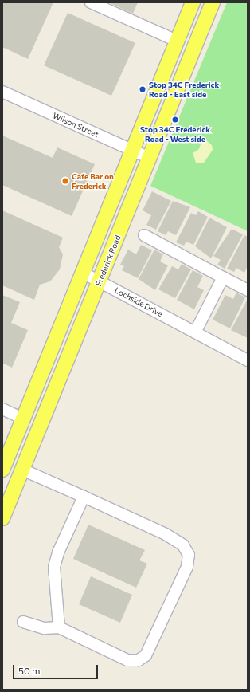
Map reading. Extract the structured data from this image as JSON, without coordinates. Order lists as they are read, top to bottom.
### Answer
{
  "streets": {
    "main road": ["Frederick Road"],
    "street": ["Wilson Street", "Lochside Drive"]
  },
  "crossings": [
    ["Wilson Street", "Frederick Road"],
    ["Frederick Road", "Lochside Drive"]
  ],
  "places": ["Stop 34C Frederick Road - East side", "Stop 34C Frederick Road - West side", "Cafe Bar on Frederick"],
  "scale_bar": "50 m"
}
